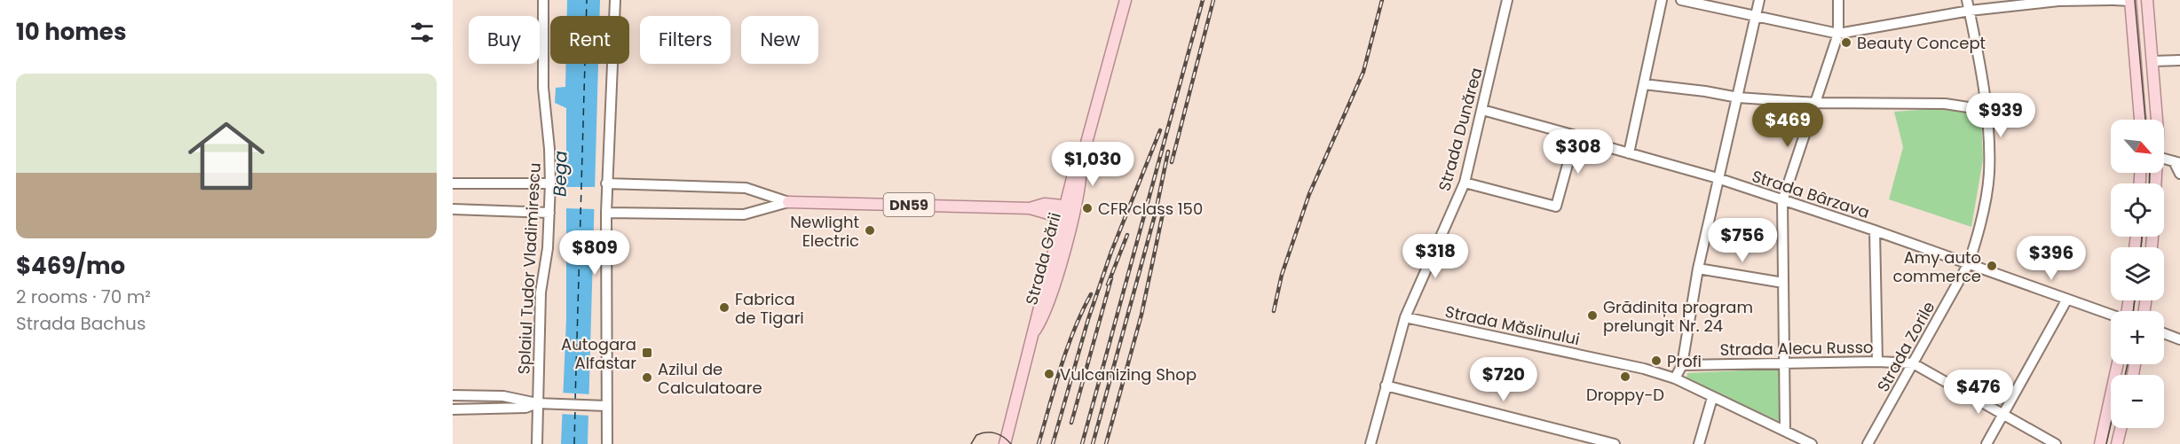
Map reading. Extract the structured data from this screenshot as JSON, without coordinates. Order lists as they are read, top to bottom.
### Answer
{
  "streets": {
    "main road": ["DN59", "Strada Gării"],
    "street": [
      "Strada Dunărea",
      "Strada Bârzava",
      "Splaiul Tudor Vladimirescu",
      "Strada Măslinului",
      "Strada Zorile",
      "Strada Alecu Russo"
    ]
  },
  "crossings": [
    ["Strada Dunărea", "Strada Bârzava"],
    ["Strada Dunărea", "Strada Măslinului"],
    ["Strada Bârzava", "Strada Zorile"],
    ["DN59", "Strada Gării"],
    ["Strada Zorile", "Strada Alecu Russo"]
  ],
  "water": ["Bega"],
  "places": {
    "other": [
      "Beauty Concept",
      "CFR class 150",
      "Newlight Electric",
      "Amy auto commerce",
      "Fabrica de Tigari",
      "Grădinița program prelungit Nr. 24",
      "Profi",
      "Vulcanizing Shop",
      "Droppy-D",
      "Azilul de Calculatoare"
    ],
    "transit": ["Autogara Alfastar"]
  },
  "north": "bottom right",
  "page": {
    "heading": "10 homes",
    "chip": [
      "Buy",
      "Rent",
      "Filters",
      "New"
    ],
    "list": [
      {
        "name": "$469/mo",
        "note": "2 rooms · 70 m² · Strada Bachus"
      }
    ],
    "price": [
      "$939",
      "$469",
      "$308",
      "$1,030",
      "$756",
      "$809",
      "$318",
      "$396",
      "$720",
      "$476"
    ],
    "map_buttons": ["+", "−"]
  }
}
